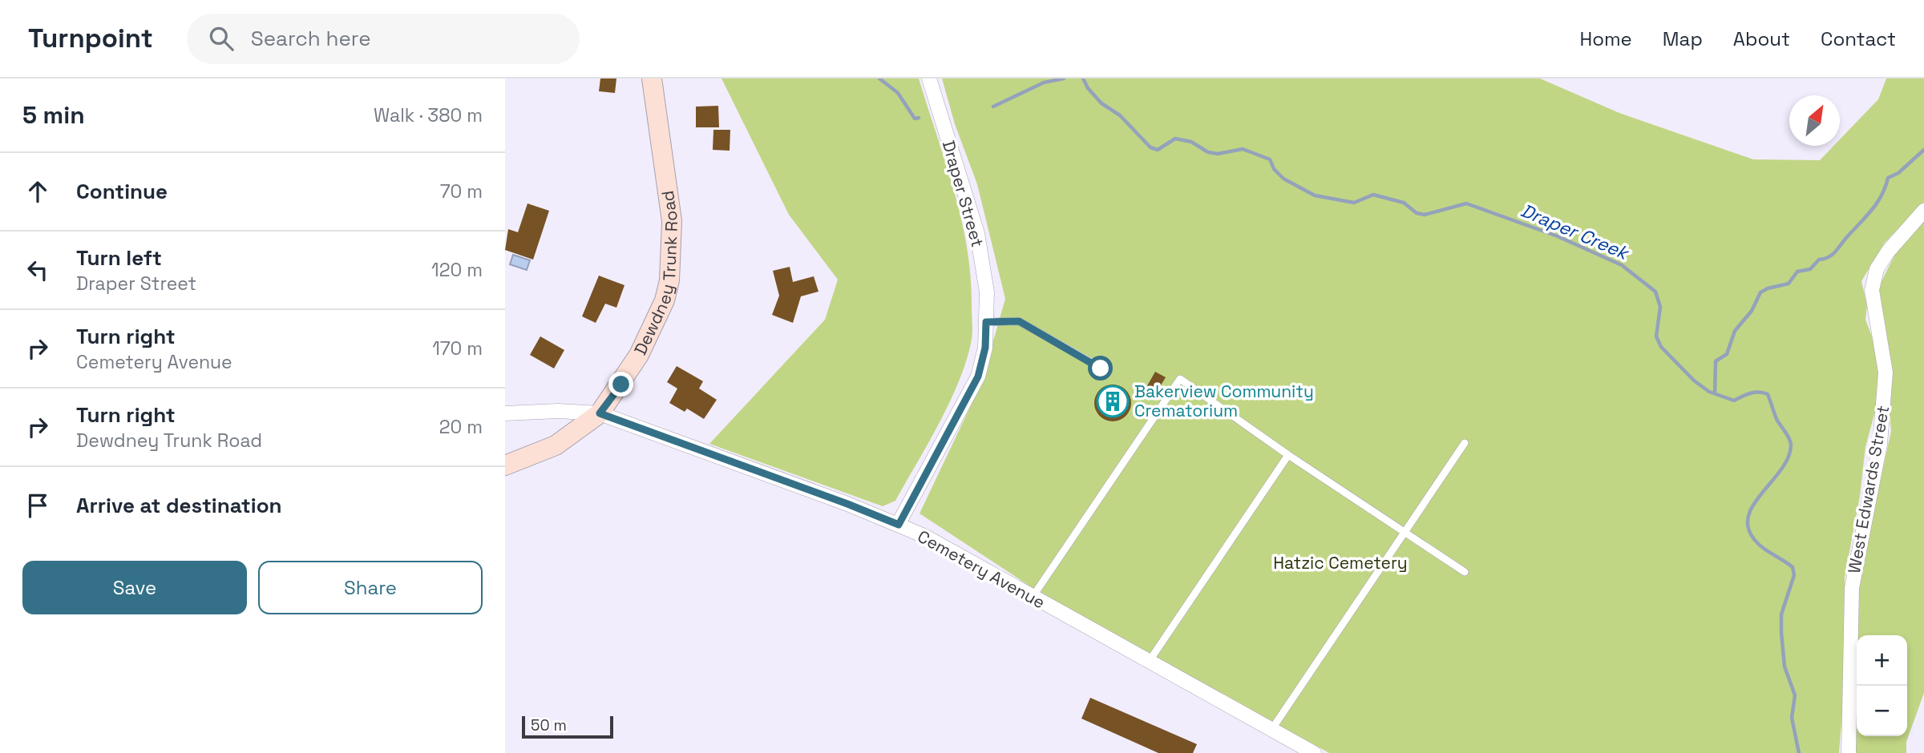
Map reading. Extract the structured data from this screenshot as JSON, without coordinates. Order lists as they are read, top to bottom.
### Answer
{
  "streets": {
    "main road": ["Dewdney Trunk Road"],
    "street": ["Draper Street", "West Edwards Street", "Cemetery Avenue"]
  },
  "crossings": [
    ["Draper Street", "Cemetery Avenue"],
    ["Dewdney Trunk Road", "Cemetery Avenue"]
  ],
  "water": ["Draper Creek"],
  "parks": ["Hatzic Cemetery"],
  "places": {
    "building": ["Bakerview Community Crematorium"]
  },
  "scale_bar": "50 m",
  "north": "top right",
  "page": {
    "header": "Turnpoint",
    "search": "Search here",
    "nav": [
      "Home",
      "Map",
      "About",
      "Contact"
    ],
    "heading": ["5 min", "Walk · 380 m"],
    "list": [
      ["Continue", "70 m"],
      ["Turn left", "Draper Street", "120 m"],
      ["Turn right", "Cemetery Avenue", "170 m"],
      ["Turn right", "Dewdney Trunk Road", "20 m"],
      "Arrive at destination"
    ],
    "buttons": ["Save", "Share"],
    "map_buttons": ["+", "−"],
    "scale": "50 m"
  }
}
